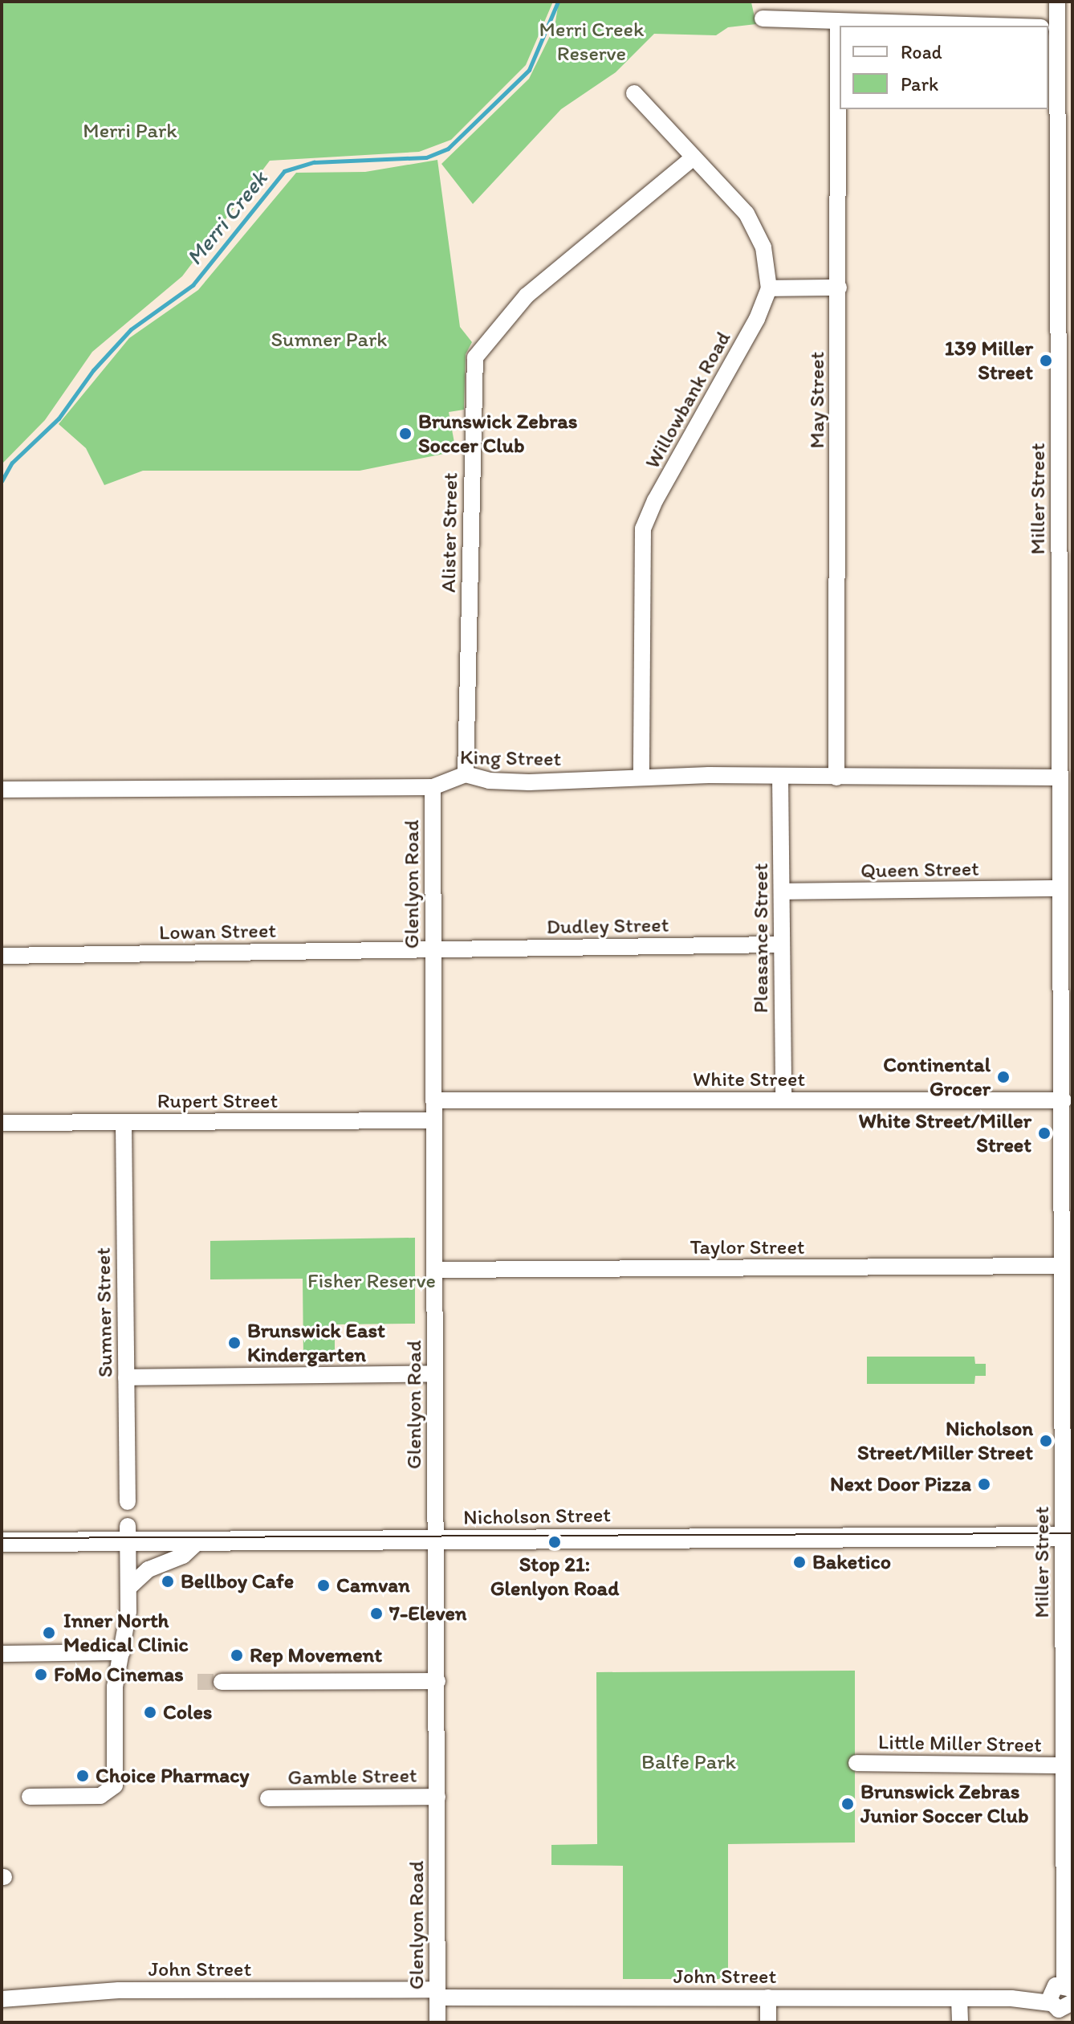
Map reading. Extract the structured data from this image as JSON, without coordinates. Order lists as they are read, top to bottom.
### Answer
{
  "streets": {
    "main road": ["Nicholson Street"],
    "street": [
      "Willowbank Road",
      "May Street",
      "Miller Street",
      "Alister Street",
      "King Street",
      "Queen Street",
      "Glenlyon Road",
      "Dudley Street",
      "Lowan Street",
      "Pleasance Street",
      "White Street",
      "Rupert Street",
      "Taylor Street",
      "Sumner Street",
      "Little Miller Street",
      "Gamble Street",
      "John Street"
    ]
  },
  "crossings": [
    ["Willowbank Road", "Alister Street"],
    ["Willowbank Road", "King Street"],
    ["May Street", "King Street"],
    ["Miller Street", "King Street"],
    ["Miller Street", "Queen Street"],
    ["Miller Street", "White Street"],
    ["Miller Street", "Taylor Street"],
    ["Miller Street", "Nicholson Street"],
    ["Miller Street", "Little Miller Street"],
    ["Miller Street", "John Street"],
    ["Alister Street", "King Street"],
    ["King Street", "Glenlyon Road"],
    ["King Street", "Pleasance Street"],
    ["Queen Street", "Pleasance Street"],
    ["Glenlyon Road", "Dudley Street"],
    ["Glenlyon Road", "Lowan Street"],
    ["Glenlyon Road", "White Street"],
    ["Glenlyon Road", "Rupert Street"],
    ["Glenlyon Road", "Taylor Street"],
    ["Glenlyon Road", "Nicholson Street"],
    ["Glenlyon Road", "Gamble Street"],
    ["Glenlyon Road", "John Street"],
    ["Dudley Street", "Lowan Street"],
    ["Dudley Street", "Pleasance Street"],
    ["Pleasance Street", "White Street"],
    ["Rupert Street", "Sumner Street"]
  ],
  "water": ["Merri Creek"],
  "parks": [
    "Merri Creek Reserve",
    "Merri Park",
    "Sumner Park",
    "Fisher Reserve",
    "Balfe Park"
  ],
  "places": [
    "139 Miller Street",
    "Brunswick Zebras Soccer Club",
    "Continental Grocer",
    "White Street/Miller Street",
    "Brunswick East Kindergarten",
    "Nicholson Street/Miller Street",
    "Next Door Pizza",
    "Stop 21: Glenlyon Road",
    "Baketico",
    "Bellboy Cafe",
    "Camvan",
    "7-Eleven",
    "Inner North Medical Clinic",
    "Rep Movement",
    "FoMo Cinemas",
    "Coles",
    "Choice Pharmacy",
    "Brunswick Zebras Junior Soccer Club"
  ],
  "legend": ["Road", "Park"]
}
